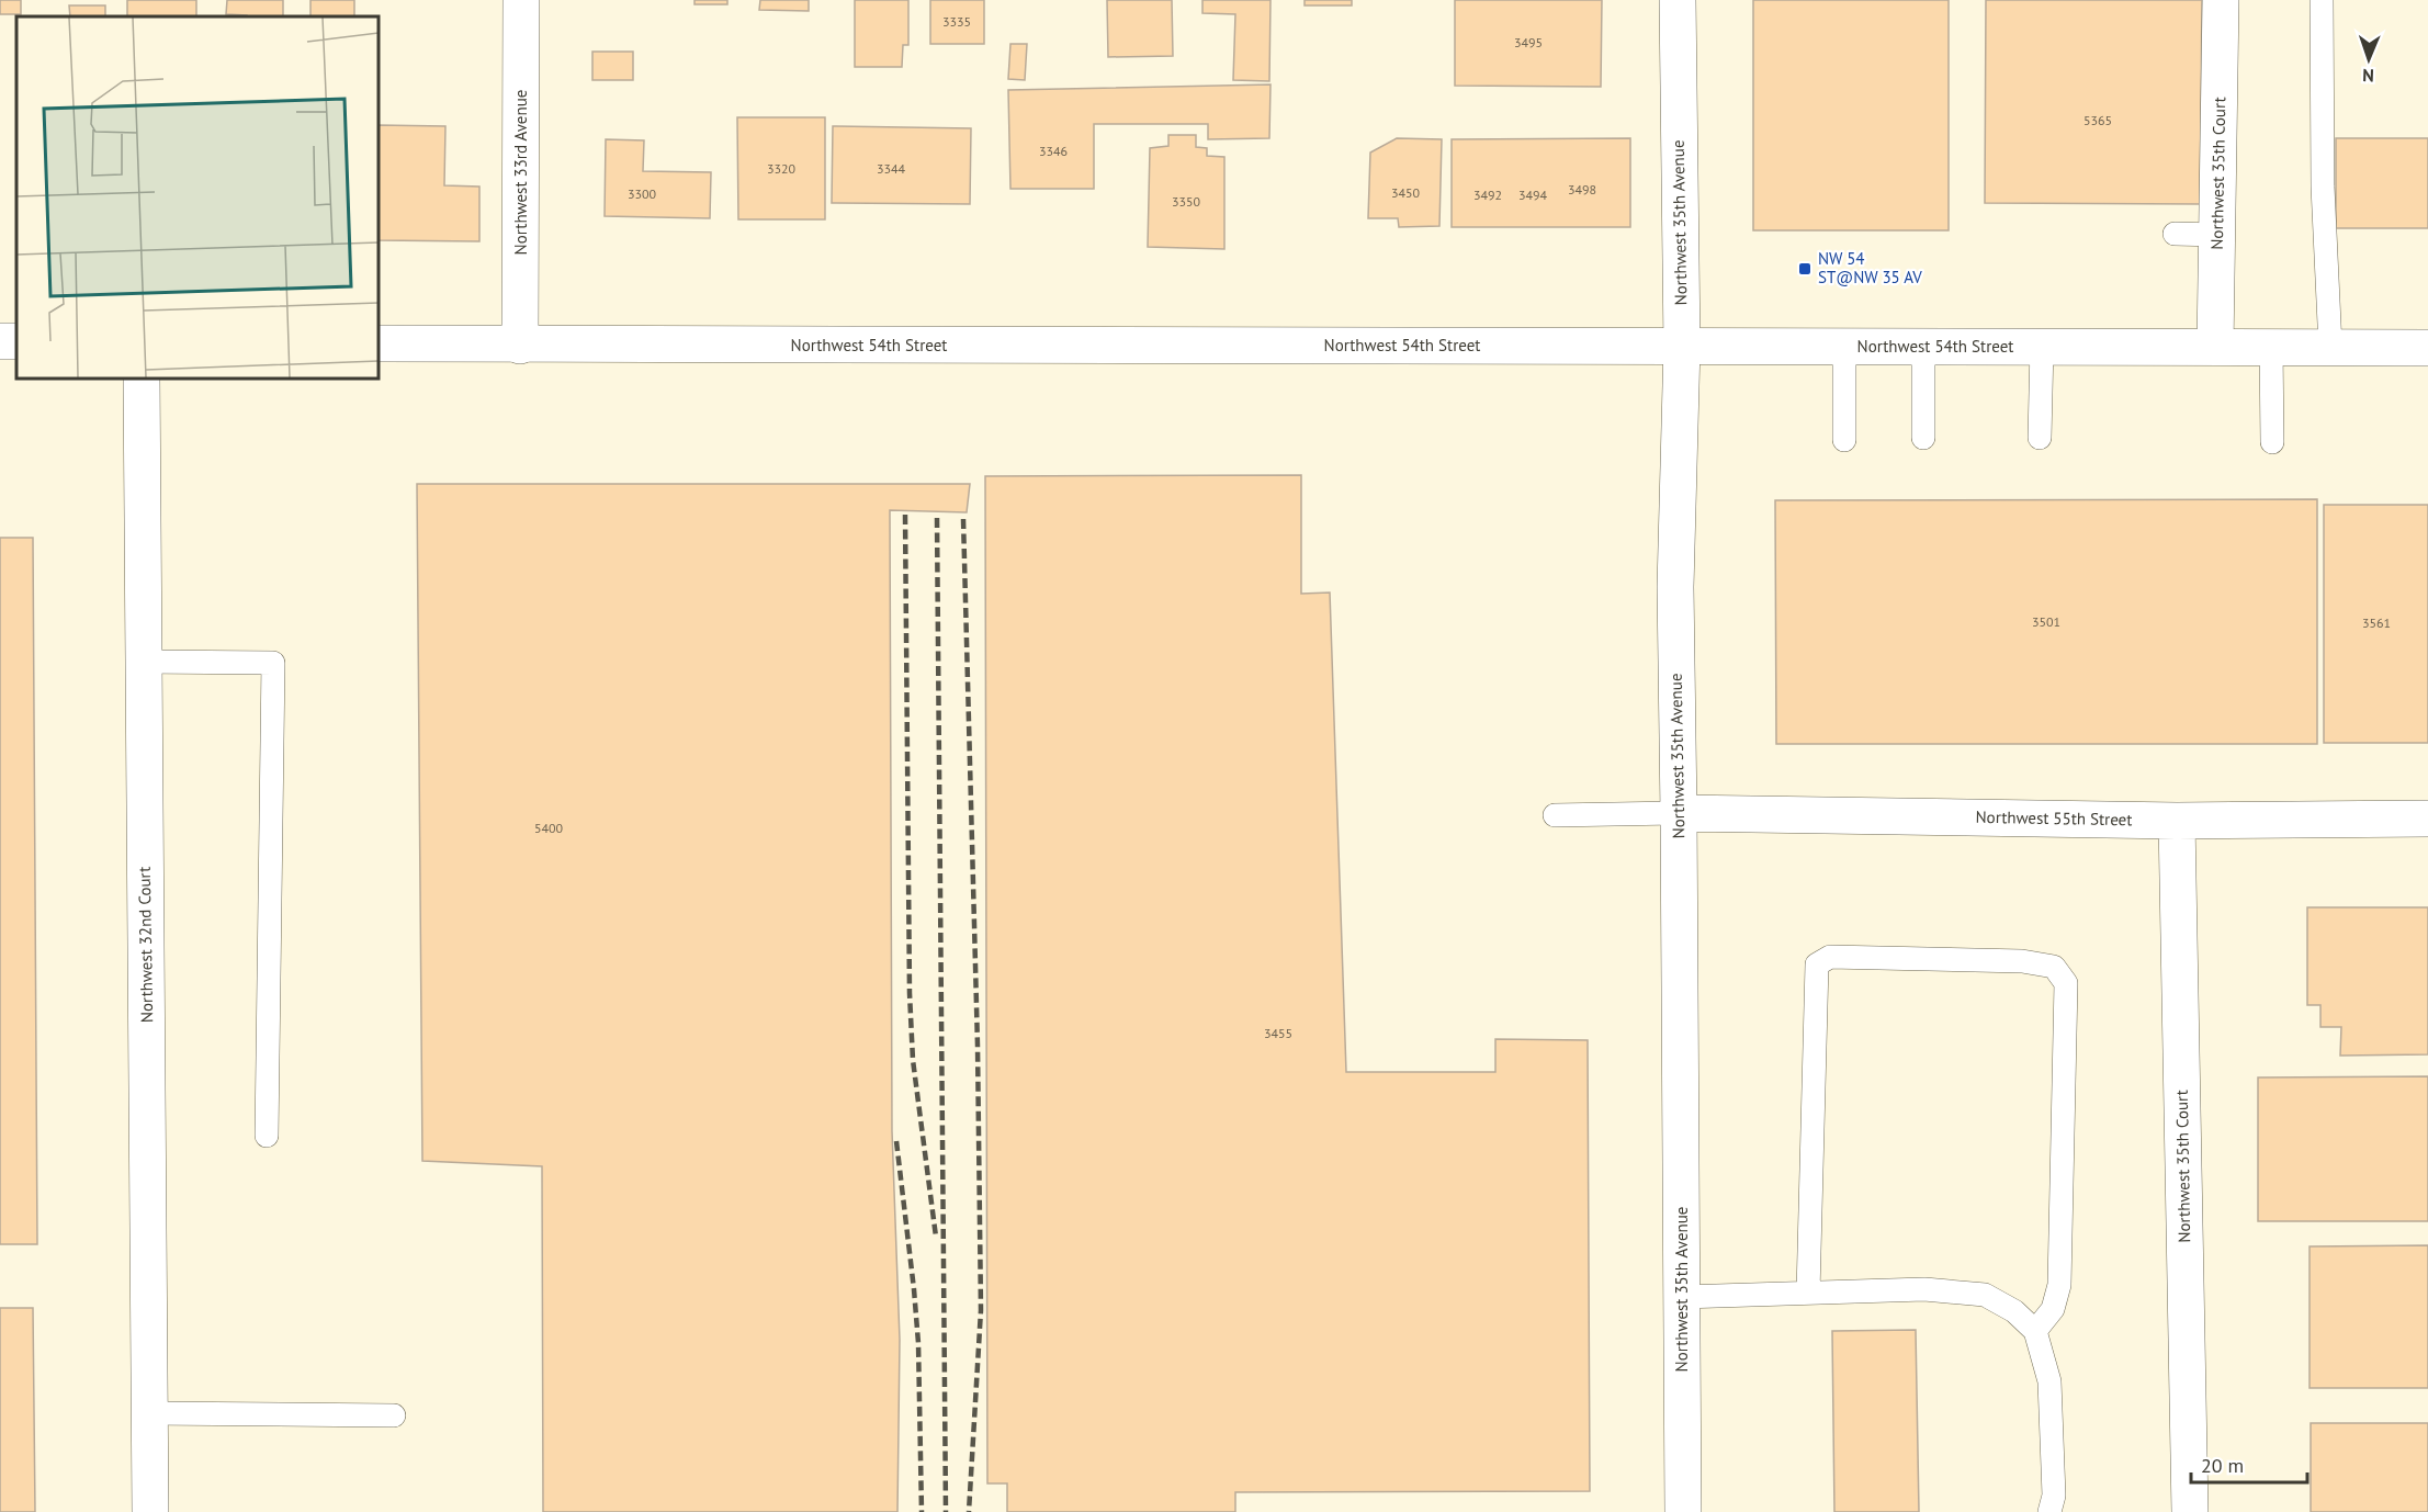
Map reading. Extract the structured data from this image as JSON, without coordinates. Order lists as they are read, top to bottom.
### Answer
{
  "streets": {
    "street": [
      "Northwest 33rd Avenue",
      "Northwest 35th Court",
      "Northwest 35th Avenue",
      "Northwest 54th Street",
      "Northwest 55th Street",
      "Northwest 32nd Court"
    ]
  },
  "crossings": [
    ["Northwest 33rd Avenue", "Northwest 54th Street"],
    ["Northwest 35th Court", "Northwest 54th Street"],
    ["Northwest 35th Court", "Northwest 55th Street"],
    ["Northwest 35th Avenue", "Northwest 54th Street"],
    ["Northwest 35th Avenue", "Northwest 55th Street"]
  ],
  "places": {
    "transit": ["NW 54 ST@NW 35 AV"]
  },
  "house_numbers": [
    "3335",
    "3495",
    "5365",
    "3346",
    "3320",
    "3344",
    "3498",
    "3450",
    "3300",
    "3492",
    "3494",
    "3350",
    "3501",
    "3561",
    "5400",
    "3455"
  ],
  "scale_bar": "20 m",
  "north": "bottom"
}
